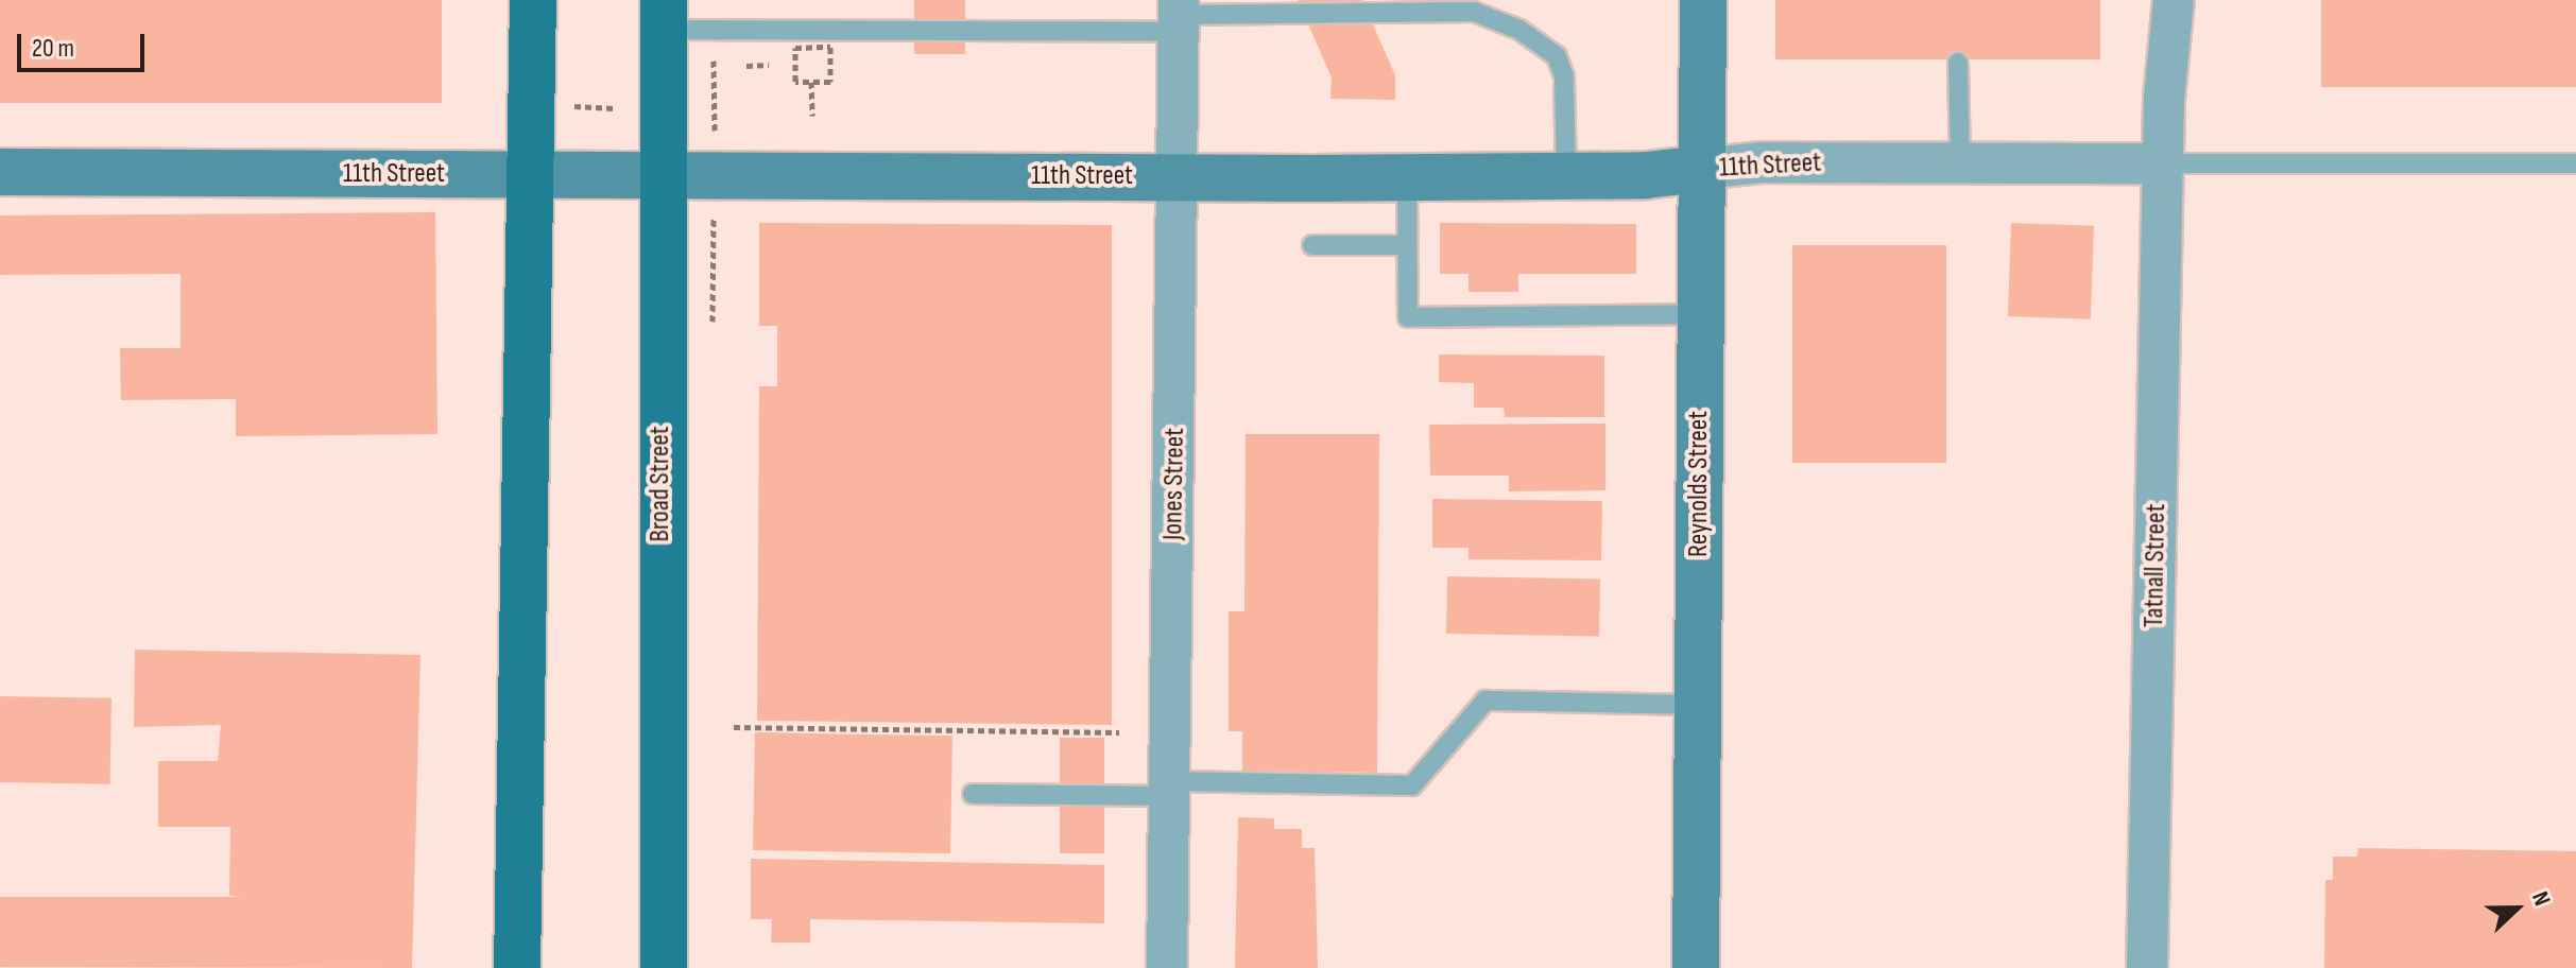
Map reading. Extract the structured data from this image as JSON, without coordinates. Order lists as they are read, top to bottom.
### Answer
{
  "streets": {
    "main road": ["11th Street", "Broad Street", "Reynolds Street"],
    "street": ["Jones Street", "Tatnall Street"]
  },
  "crossings": [
    ["11th Street", "Broad Street"],
    ["11th Street", "Jones Street"],
    ["11th Street", "Reynolds Street"],
    ["11th Street", "Tatnall Street"]
  ],
  "scale_bar": "20 m",
  "north": "right"
}
